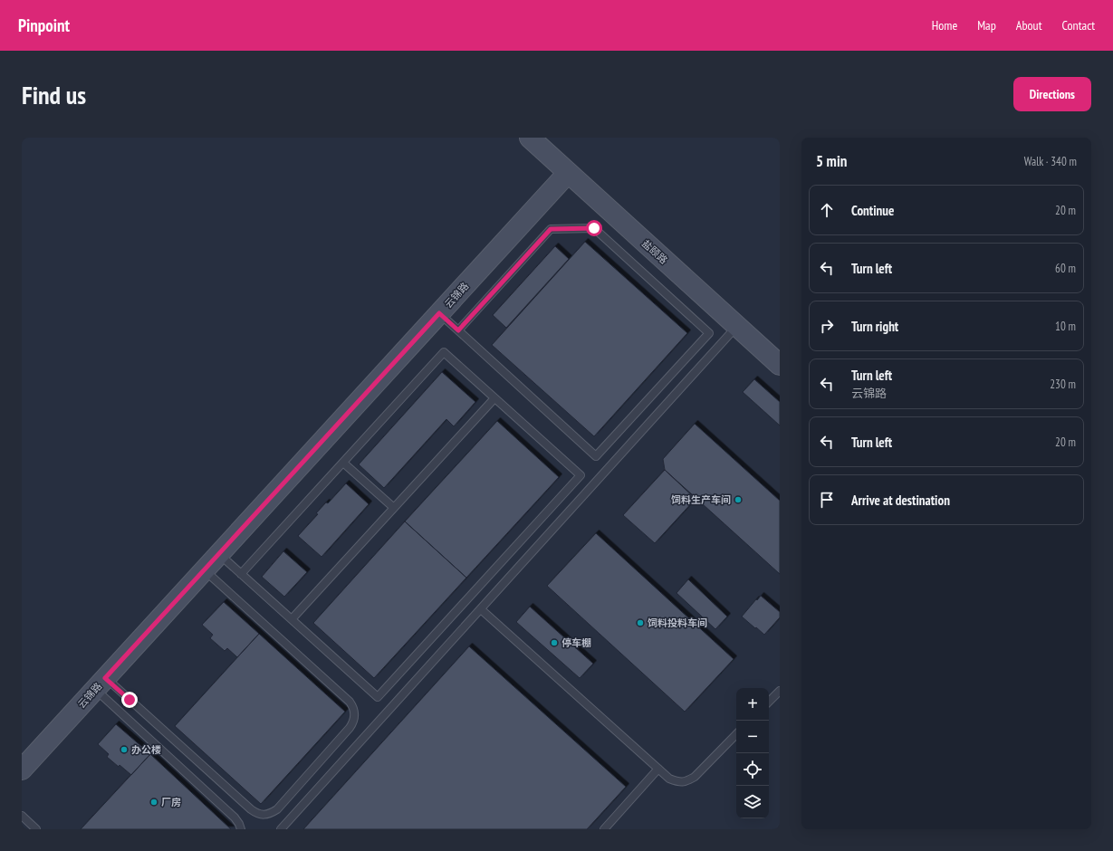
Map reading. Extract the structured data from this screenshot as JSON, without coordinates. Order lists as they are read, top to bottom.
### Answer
{
  "streets": {
    "street": ["盐颐路", "云锦路"]
  },
  "crossings": [
    ["盐颐路", "云锦路"]
  ],
  "places": [
    "饲料生产车间",
    "饲料投料车间",
    "停车棚",
    "办公楼",
    "厂房"
  ],
  "page": {
    "header": "Pinpoint",
    "nav": [
      "Home",
      "Map",
      "About",
      "Contact"
    ],
    "buttons": "Directions",
    "title": "Find us",
    "heading": ["5 min", "Walk · 340 m"],
    "list": [
      ["Continue", "20 m"],
      ["Turn left", "60 m"],
      ["Turn right", "10 m"],
      ["Turn left", "云锦路", "230 m"],
      ["Turn left", "20 m"],
      "Arrive at destination"
    ],
    "map_buttons": ["+", "−"]
  }
}
